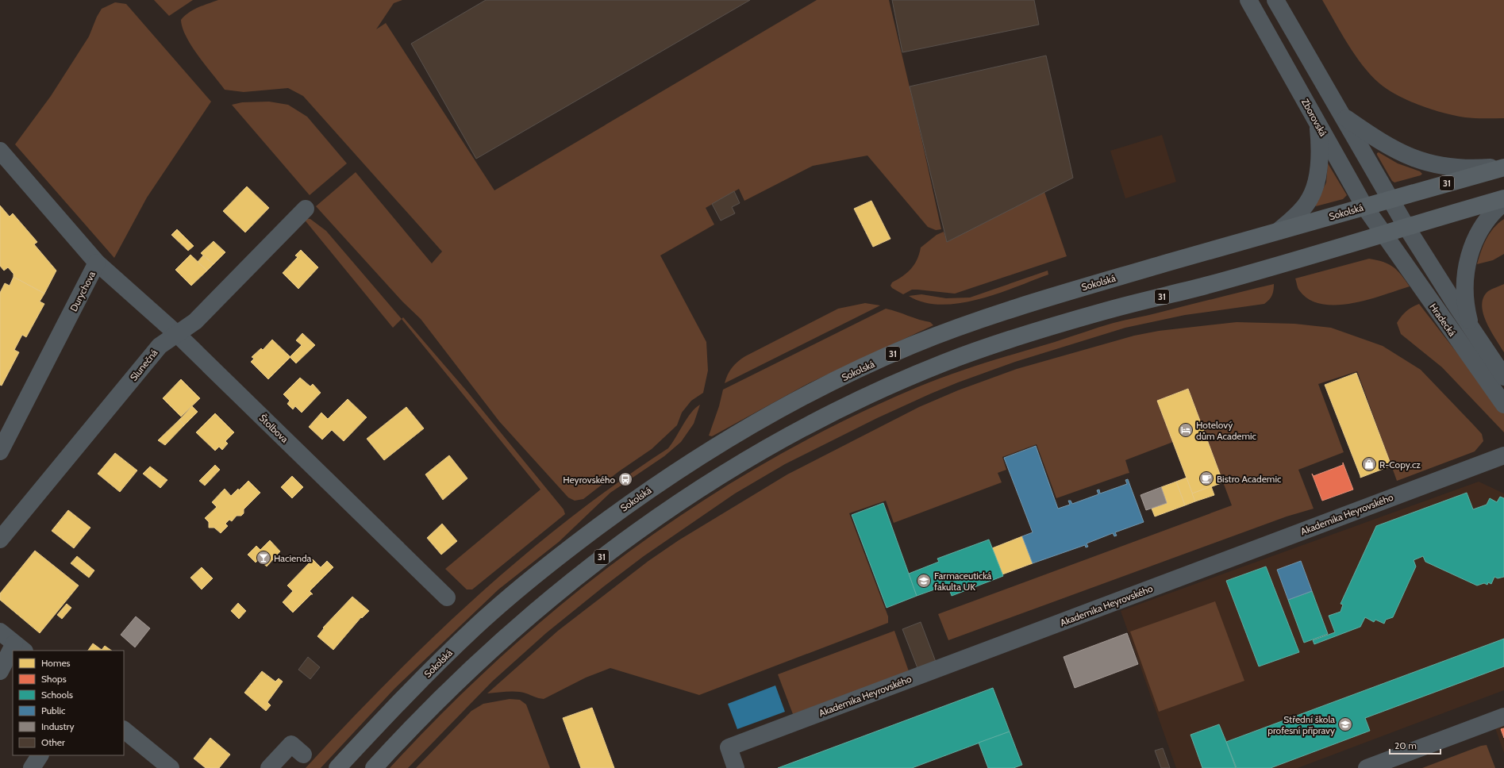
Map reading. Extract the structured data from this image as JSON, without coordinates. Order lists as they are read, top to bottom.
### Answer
{
  "streets": {
    "main road": ["31", "Sokolská"],
    "street": [
      "Zborovská",
      "Durychova",
      "Hradecká",
      "Slunečná",
      "Štolbova",
      "Akademika Heyrovského"
    ]
  },
  "crossings": [
    ["Zborovská", "31"],
    ["Zborovská", "Sokolská"],
    ["Zborovská", "Hradecká"],
    ["31", "Hradecká"],
    ["Durychova", "Štolbova"],
    ["Slunečná", "Štolbova"]
  ],
  "places": {
    "hotel": ["Hotelový dům Academic"],
    "shop": ["R-Copy.cz"],
    "cafe": ["Bistro Academic"],
    "bus stop": ["Heyrovského"],
    "bar": ["Hacienda"],
    "school or university": ["Farmaceutická fakulta UK", "Střední škola profesní přípravy"]
  },
  "legend": [
    "Homes",
    "Shops",
    "Schools",
    "Public",
    "Industry",
    "Other"
  ],
  "scale_bar": "20 m"
}
